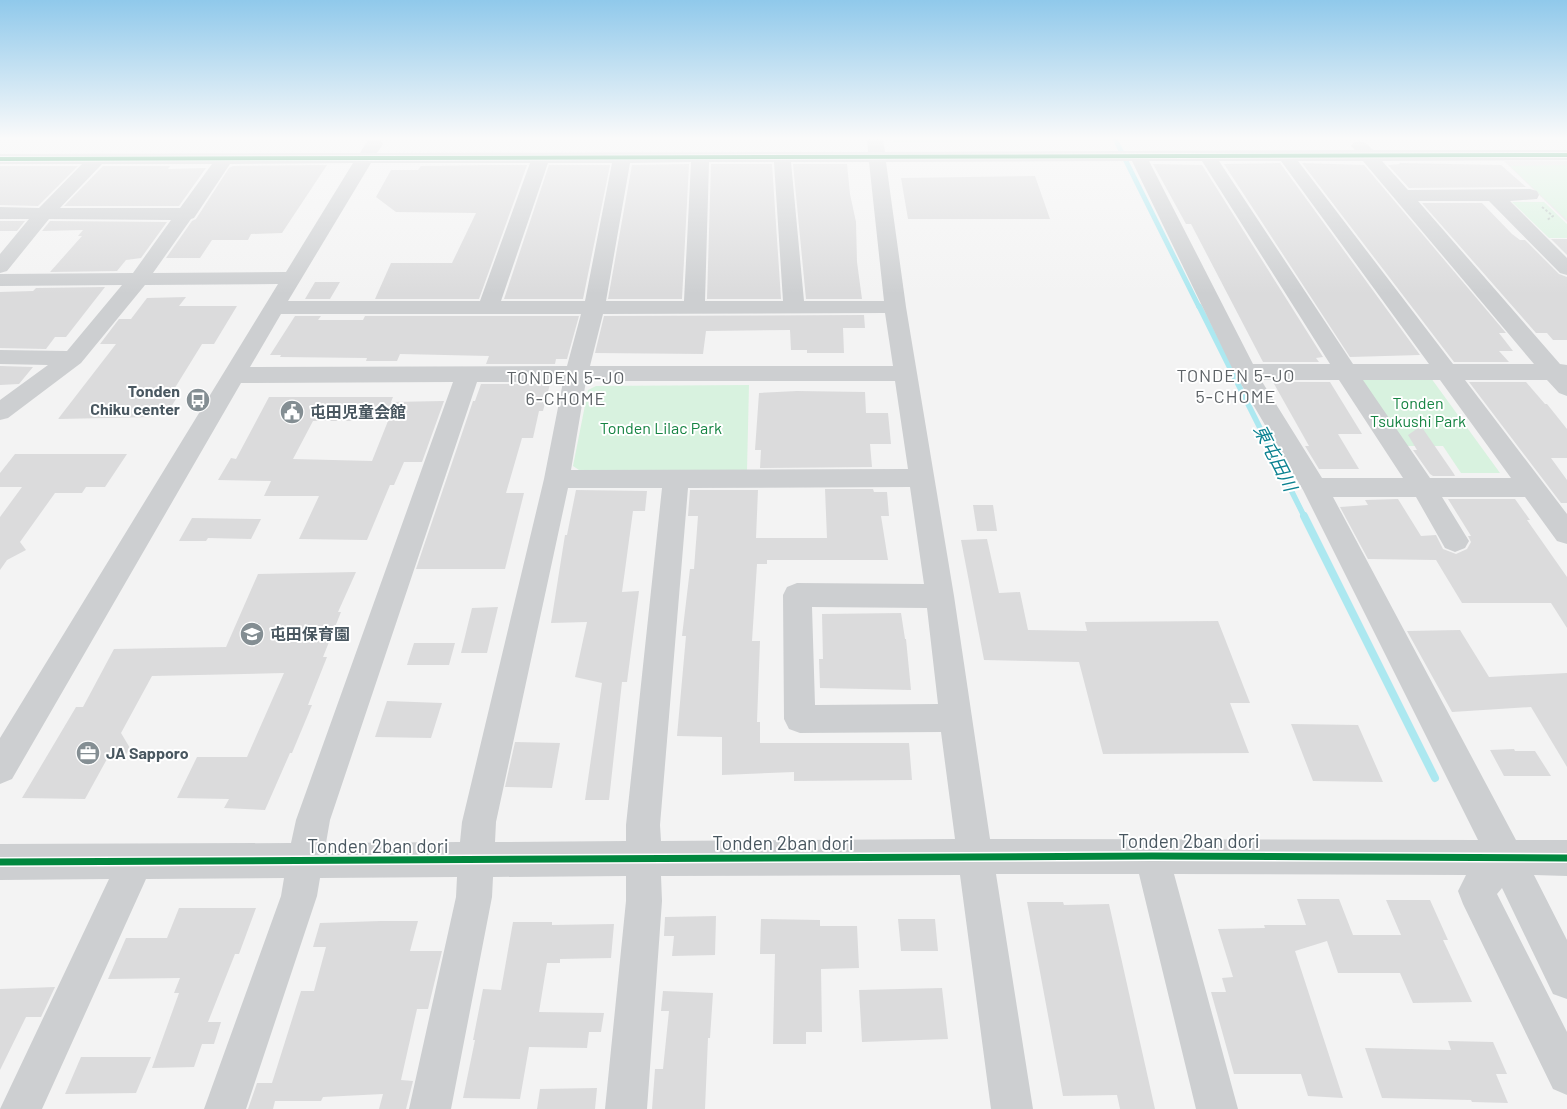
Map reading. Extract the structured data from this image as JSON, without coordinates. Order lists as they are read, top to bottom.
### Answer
{
  "streets": {
    "street": ["Tonden 2ban dori"]
  },
  "districts": ["TONDEN 5-JO 5-CHOME", "TONDEN 5-JO 6-CHOME"],
  "water": ["東屯田川"],
  "parks": ["Tonden Tsukushi Park", "Tonden Lilac Park"],
  "places": {
    "bus stop": ["Tonden Chiku center"],
    "public building": ["屯田児童会館"],
    "school or university": ["屯田保育園"],
    "office": ["JA Sapporo"]
  }
}
